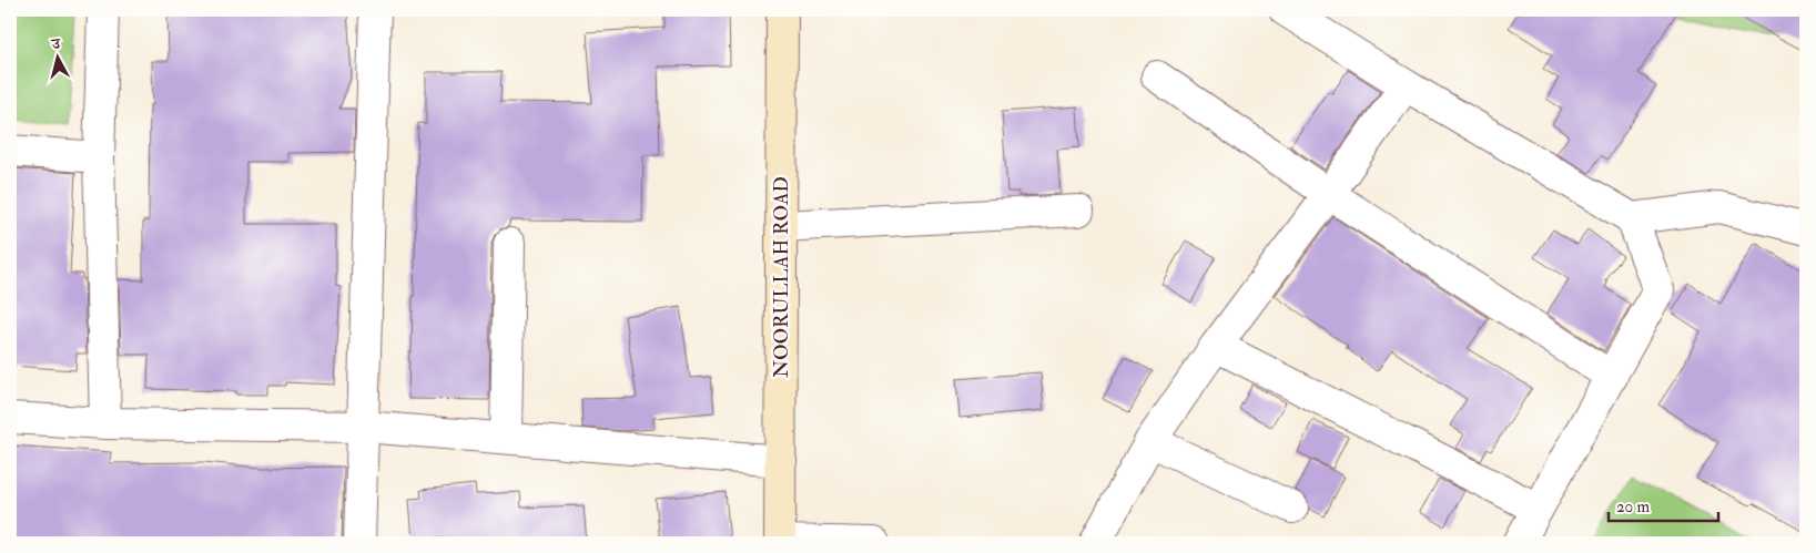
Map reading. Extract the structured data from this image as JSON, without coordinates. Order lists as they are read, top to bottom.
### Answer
{
  "streets": {
    "main road": ["NOORULLAH ROAD"]
  },
  "scale_bar": "20 m",
  "north": "top"
}
